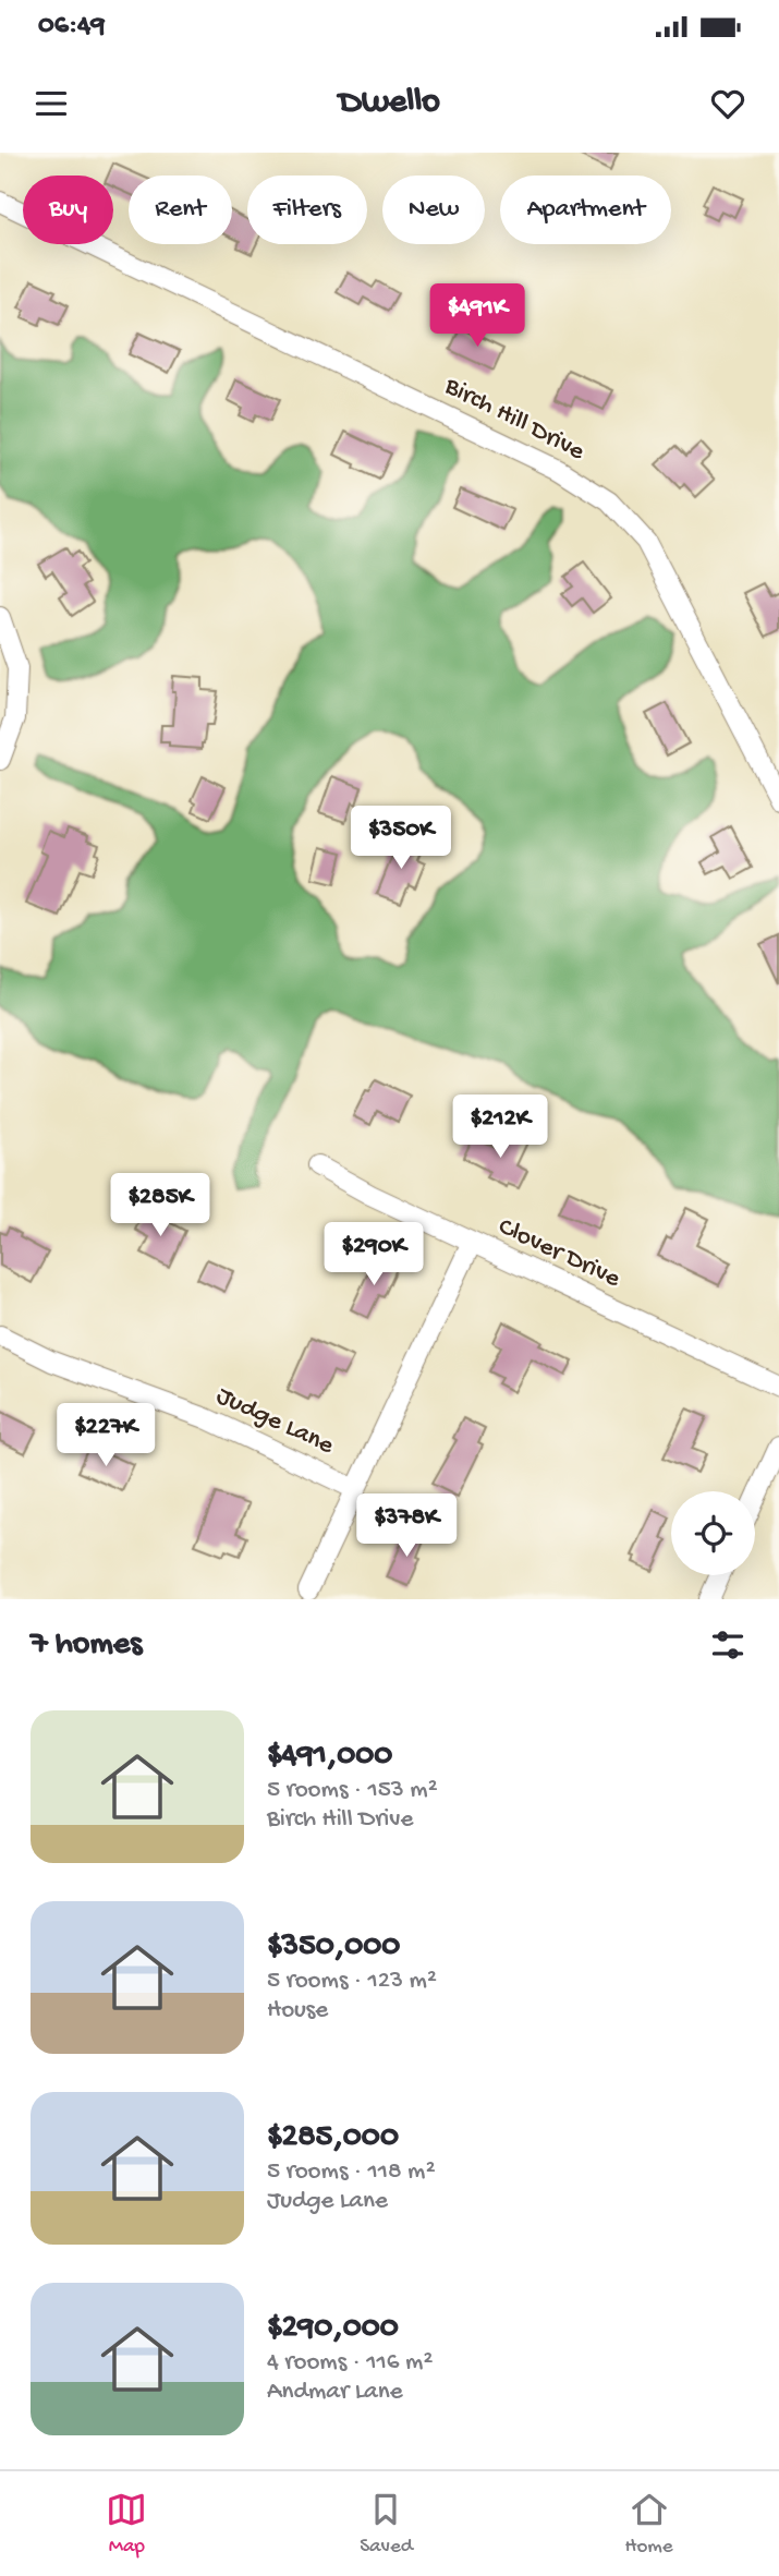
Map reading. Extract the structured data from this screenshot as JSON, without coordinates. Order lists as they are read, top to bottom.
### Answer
{
  "streets": {
    "street": ["Birch Hill Drive", "Clover Drive", "Judge Lane"]
  },
  "page": {
    "status": "06:49",
    "header": "Dwello",
    "chip": [
      "Buy",
      "Rent",
      "Filters",
      "New",
      "Apartment"
    ],
    "price": [
      "$491K",
      "$350K",
      "$212K",
      "$285K",
      "$290K",
      "$227K",
      "$378K"
    ],
    "heading": "7 homes",
    "list": [
      {
        "name": "$491,000",
        "note": "5 rooms · 153 m² · Birch Hill Drive"
      },
      {
        "name": "$350,000",
        "note": "5 rooms · 123 m² · House"
      },
      {
        "name": "$285,000",
        "note": "5 rooms · 118 m² · Judge Lane"
      },
      {
        "name": "$290,000",
        "note": "4 rooms · 116 m² · Andmar Lane"
      }
    ],
    "tabs": ["Map", "Saved", "Home"]
  }
}
